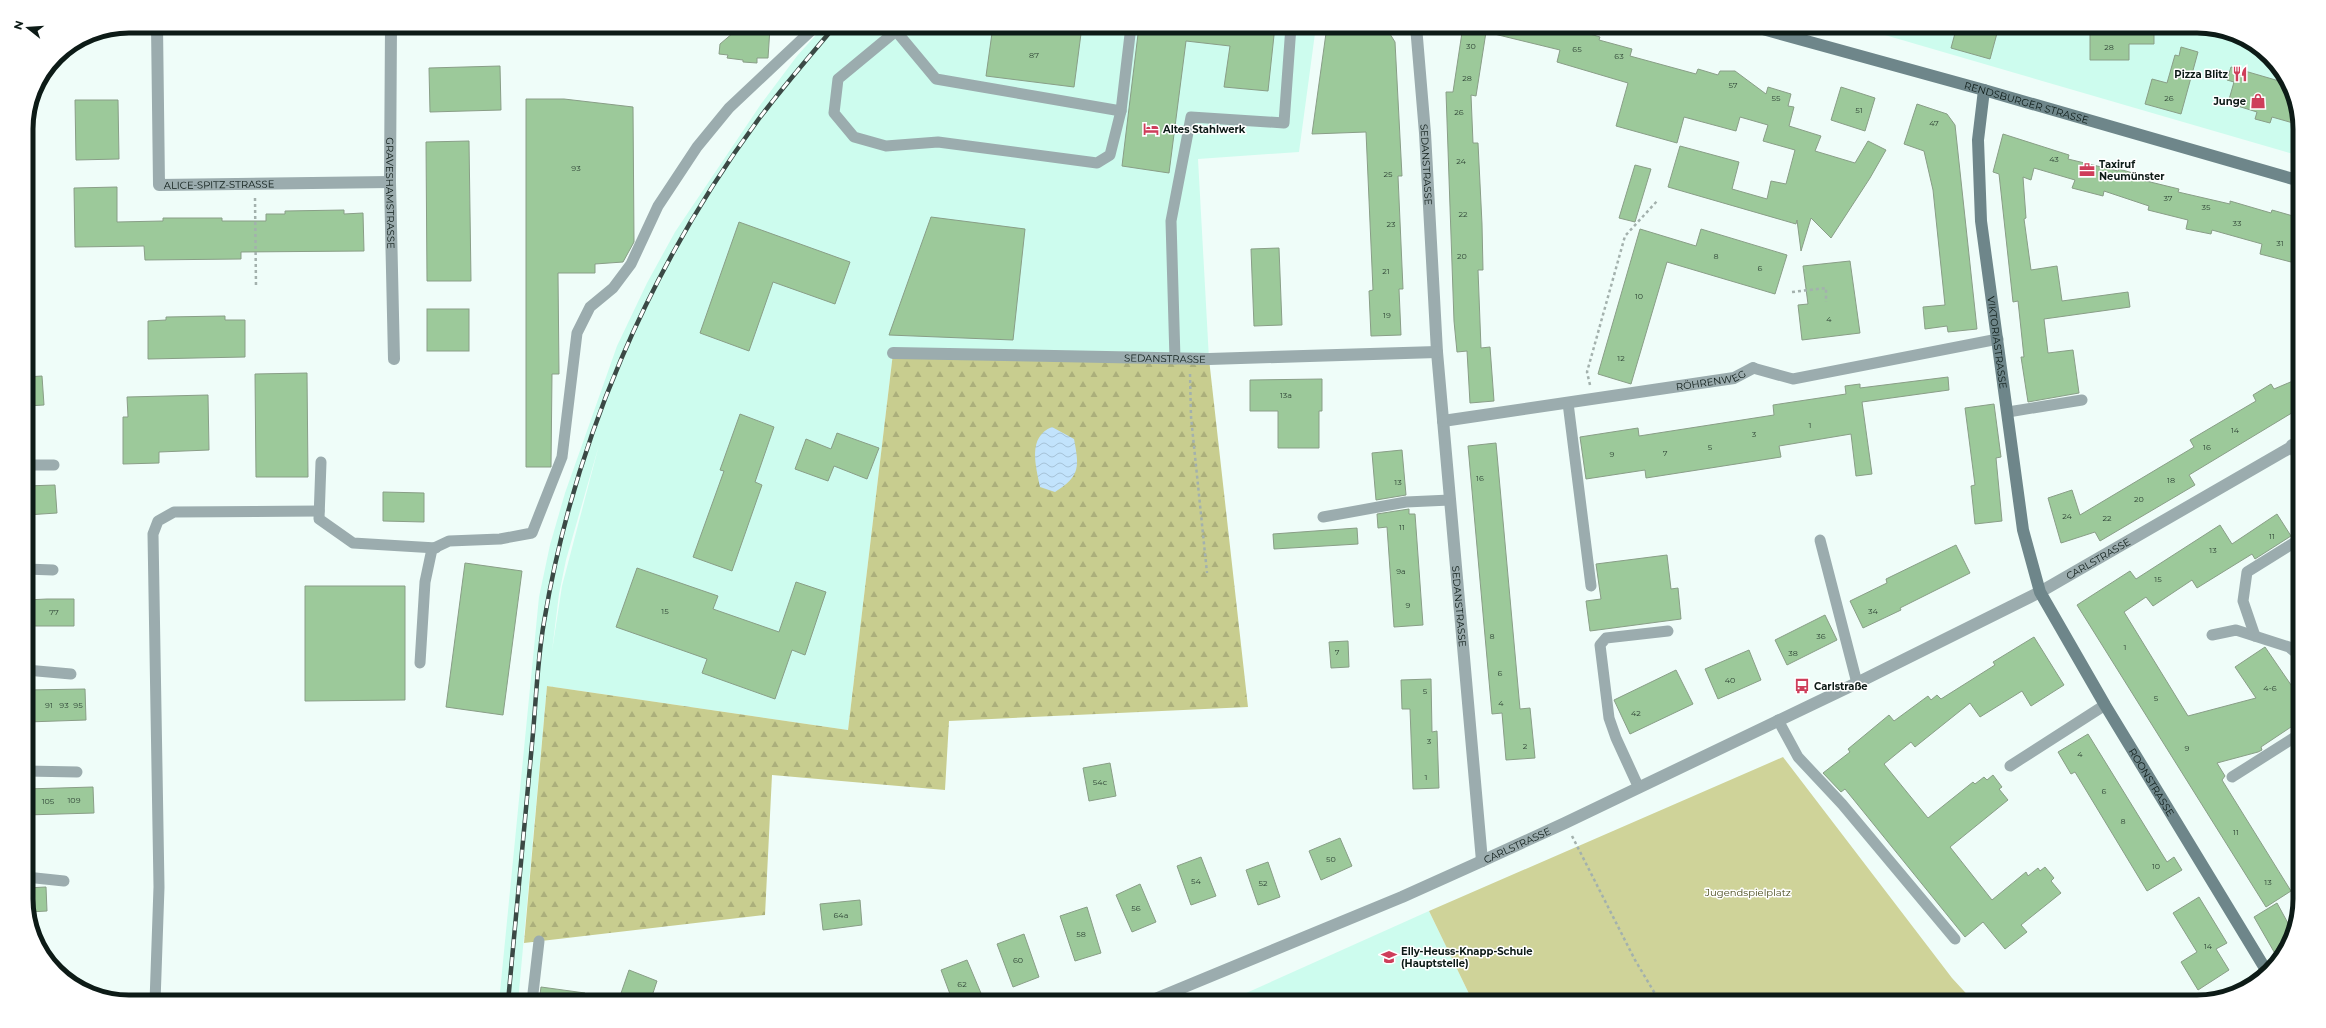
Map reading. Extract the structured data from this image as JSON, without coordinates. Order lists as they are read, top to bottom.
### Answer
{
  "streets": {
    "street": [
      "RENDSBURGER STRASSE",
      "SEDANSTRASSE",
      "ALICE-SPITZ-STRASSE",
      "GRAVESHAMSTRASSE",
      "VIKTORIASTRASSE",
      "RÖHRENWEG",
      "CARLSTRASSE",
      "ROONSTRASSE"
    ]
  },
  "crossings": [
    ["RENDSBURGER STRASSE", "VIKTORIASTRASSE"],
    ["SEDANSTRASSE", "RÖHRENWEG"],
    ["SEDANSTRASSE", "CARLSTRASSE"],
    ["ALICE-SPITZ-STRASSE", "GRAVESHAMSTRASSE"],
    ["VIKTORIASTRASSE", "RÖHRENWEG"],
    ["VIKTORIASTRASSE", "CARLSTRASSE"],
    ["VIKTORIASTRASSE", "ROONSTRASSE"],
    ["CARLSTRASSE", "ROONSTRASSE"]
  ],
  "parks": ["Jugendspielplatz"],
  "places": {
    "restaurant": ["Pizza Blitz"],
    "shop": ["Junge"],
    "hotel": ["Altes Stahlwerk"],
    "office": ["Taxiruf Neumünster"],
    "bus stop": ["Carlstraße"],
    "school or university": ["Elly-Heuss-Knapp-Schule (Hauptstelle)"]
  },
  "house_numbers": [
    "30",
    "28",
    "65",
    "87",
    "63",
    "28",
    "57",
    "55",
    "26",
    "51",
    "26",
    "47",
    "43",
    "24",
    "93",
    "25",
    "37",
    "35",
    "22",
    "33",
    "23",
    "31",
    "20",
    "8",
    "6",
    "21",
    "10",
    "19",
    "4",
    "12",
    "13a",
    "1",
    "14",
    "3",
    "5",
    "16",
    "7",
    "9",
    "16",
    "18",
    "13",
    "20",
    "24",
    "22",
    "11",
    "11",
    "13",
    "9a",
    "15",
    "9",
    "15",
    "34",
    "77",
    "8",
    "36",
    "1",
    "7",
    "38",
    "6",
    "40",
    "4-6",
    "5",
    "5",
    "4",
    "91",
    "93",
    "95",
    "42",
    "3",
    "2",
    "9",
    "4",
    "1",
    "54c",
    "6",
    "109",
    "105",
    "8",
    "11",
    "50",
    "10",
    "54",
    "13",
    "52",
    "56",
    "64a",
    "58",
    "14",
    "60",
    "62"
  ],
  "north": "left"
}
